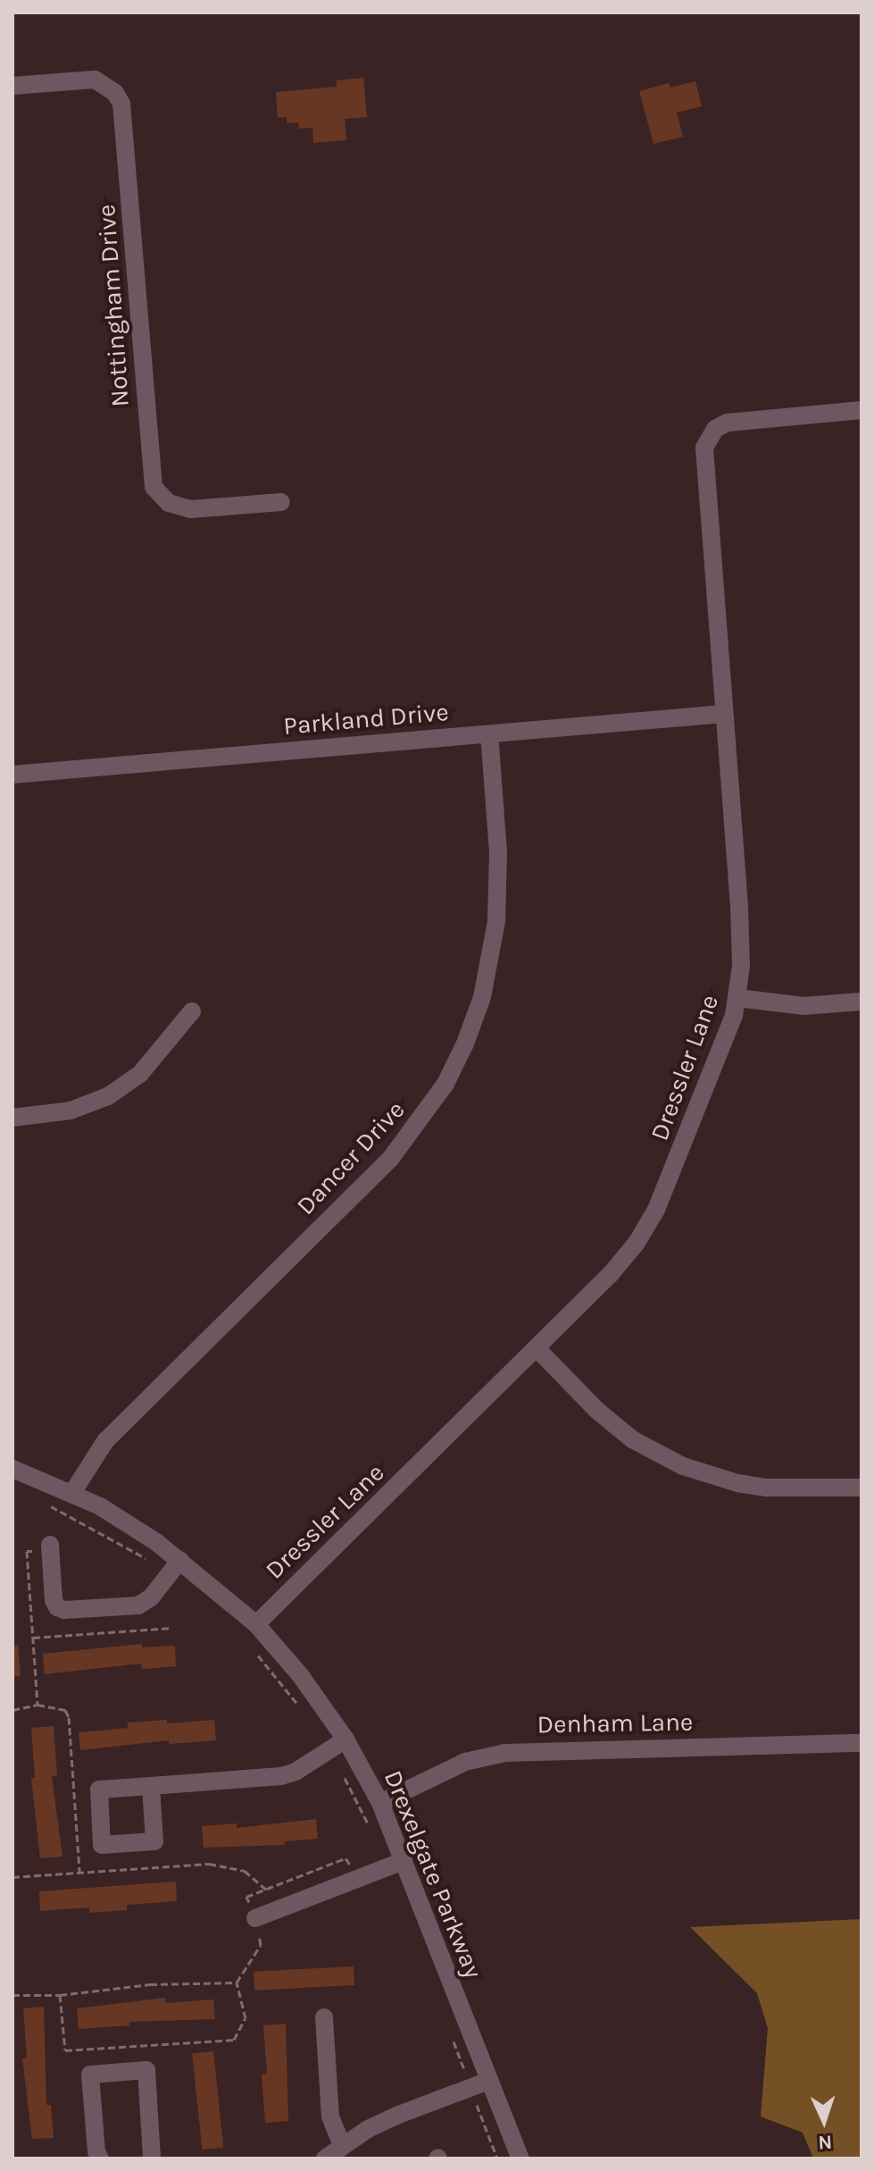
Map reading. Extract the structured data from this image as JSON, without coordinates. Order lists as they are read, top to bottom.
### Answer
{
  "streets": {
    "street": [
      "Nottingham Drive",
      "Parkland Drive",
      "Dressler Lane",
      "Dancer Drive",
      "Denham Lane",
      "Drexelgate Parkway"
    ]
  },
  "crossings": [
    ["Parkland Drive", "Dressler Lane"],
    ["Parkland Drive", "Dancer Drive"],
    ["Dressler Lane", "Drexelgate Parkway"],
    ["Dancer Drive", "Drexelgate Parkway"],
    ["Denham Lane", "Drexelgate Parkway"]
  ],
  "north": "bottom"
}
